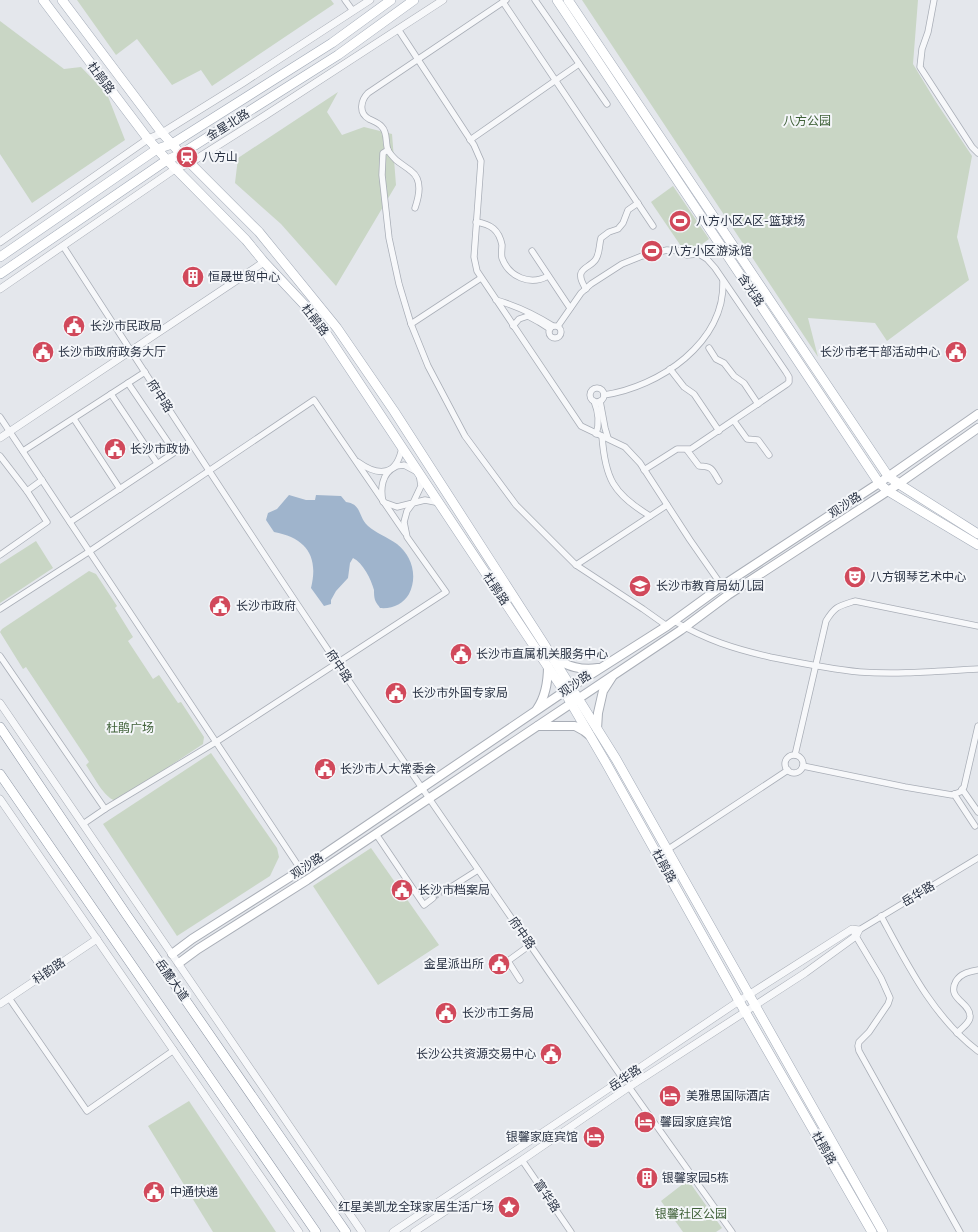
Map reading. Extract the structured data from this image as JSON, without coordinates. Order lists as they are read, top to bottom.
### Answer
{
  "streets": {
    "main road": [
      "杜鹃路",
      "金星北路",
      "含光路",
      "观沙路",
      "岳麓大道"
    ],
    "street": [
      "府中路",
      "岳华路",
      "科韵路",
      "富华路"
    ]
  },
  "crossings": [
    ["杜鹃路", "金星北路"],
    ["杜鹃路", "观沙路"],
    ["杜鹃路", "岳华路"],
    ["含光路", "观沙路"],
    ["府中路", "观沙路"],
    ["府中路", "岳华路"],
    ["岳华路", "富华路"]
  ],
  "parks": ["八方公园", "杜鹃广场", "银馨社区公园"],
  "places": {
    "station": ["八方山"],
    "sports": ["八方小区A区-篮球场", "八方小区游泳馆"],
    "building": ["恒晟世贸中心", "银馨家园5栋"],
    "public building": [
      "长沙市民政局",
      "长沙市政府政务大厅",
      "长沙市老干部活动中心",
      "长沙市政协",
      "长沙市政府",
      "长沙市直属机关服务中心",
      "长沙市外国专家局",
      "长沙市人大常委会",
      "长沙市档案局",
      "金星派出所",
      "长沙市工务局",
      "长沙公共资源交易中心",
      "中通快递"
    ],
    "theatre": ["八方钢琴艺术中心"],
    "school or university": ["长沙市教育局幼儿园"],
    "hotel": ["美雅思国际酒店", "馨园家庭宾馆", "银馨家庭宾馆"],
    "place": ["红星美凯龙全球家居生活广场"]
  }
}
